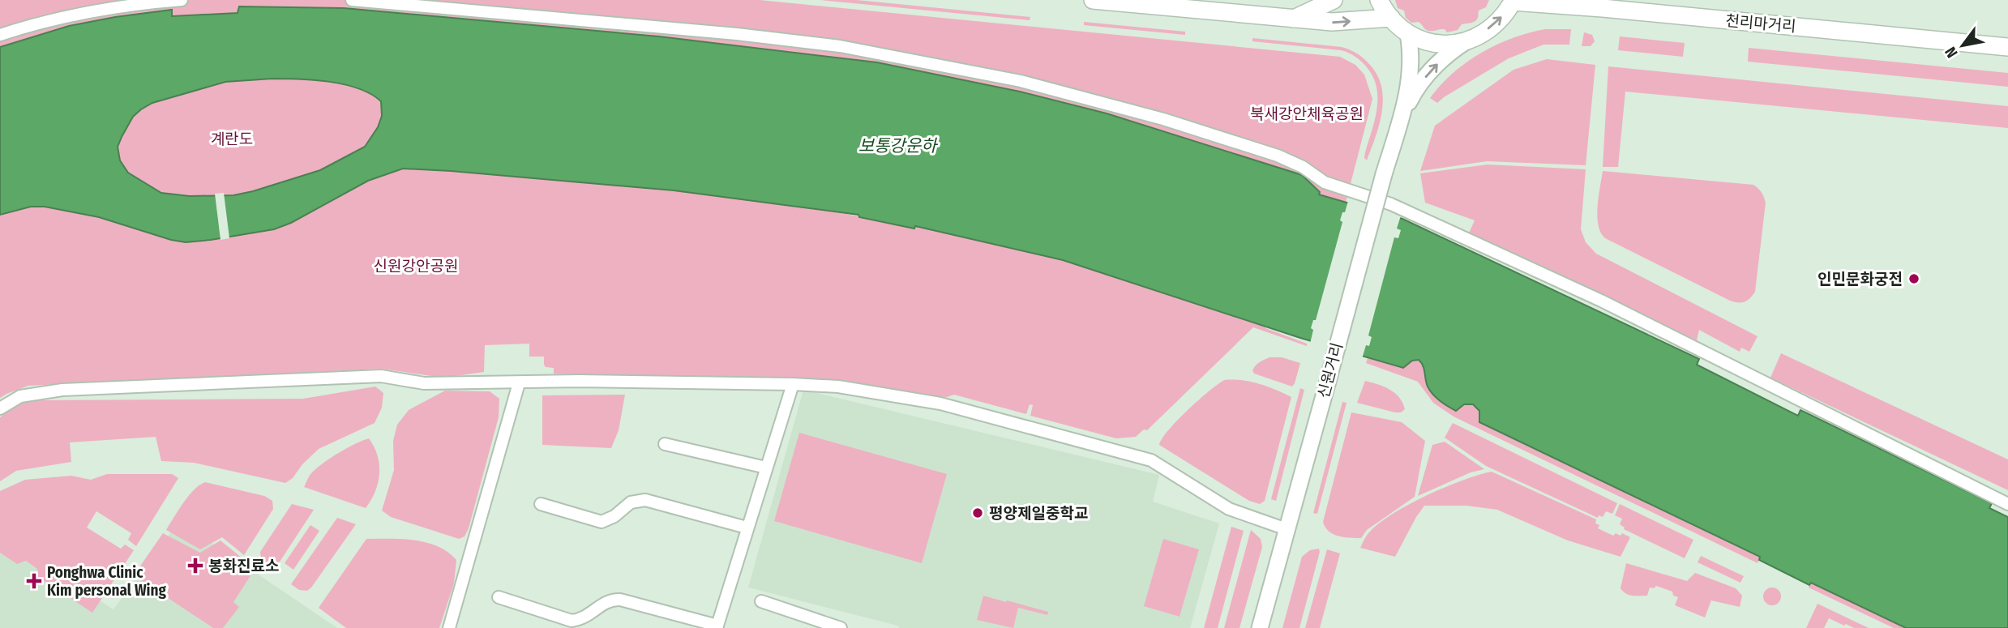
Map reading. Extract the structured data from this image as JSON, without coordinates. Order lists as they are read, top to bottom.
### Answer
{
  "streets": {
    "main road": ["천리마거리", "신원거리"]
  },
  "water": ["보통강운하"],
  "parks": ["북새강안체육공원", "계란도", "신원강안공원"],
  "places": {
    "other": ["인민문화궁전", "평양제일중학교"],
    "health": ["봉화진료소", "Ponghwa Clinic Kim personal Wing"]
  },
  "north": "bottom left"
}
